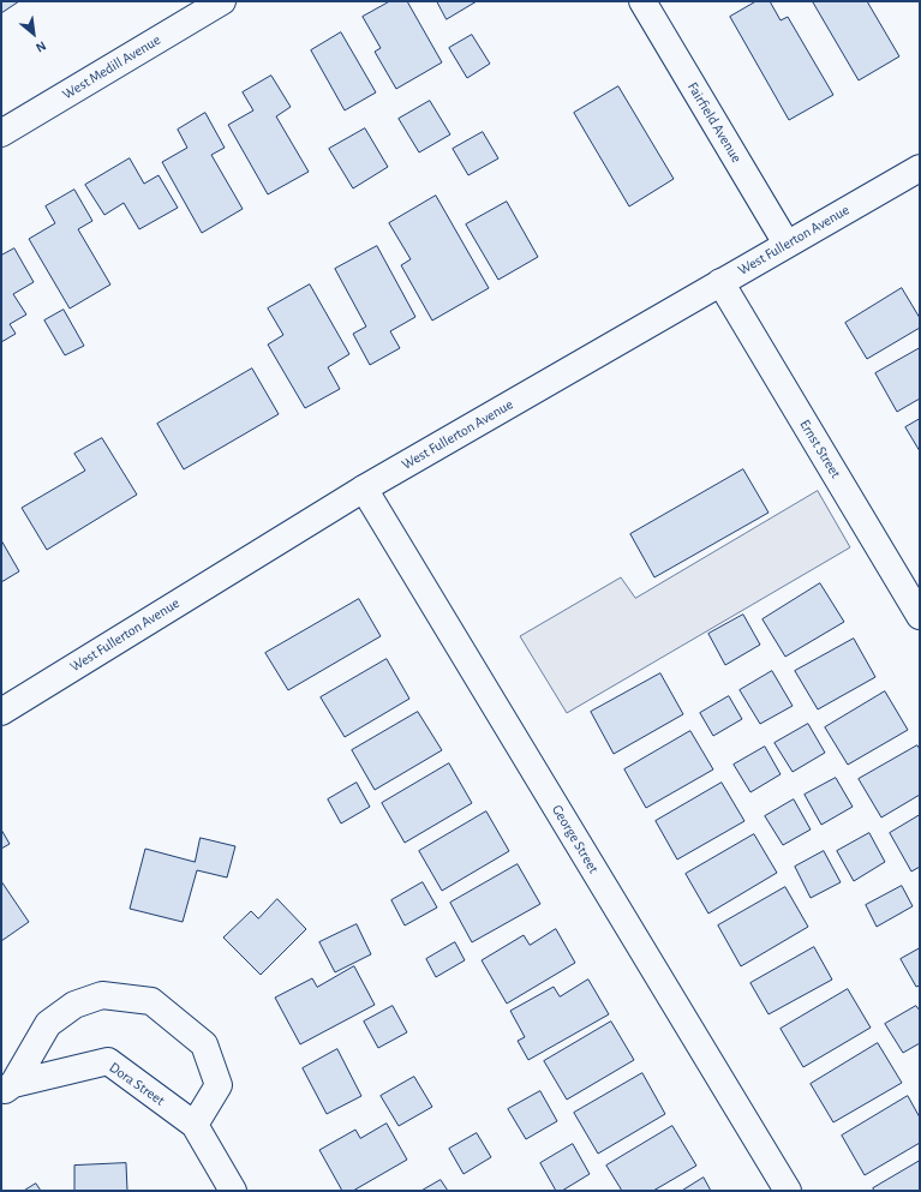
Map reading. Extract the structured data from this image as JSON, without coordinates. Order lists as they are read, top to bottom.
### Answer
{
  "streets": {
    "street": [
      "West Medill Avenue",
      "Fairfield Avenue",
      "West Fullerton Avenue",
      "Ernst Street",
      "George Street",
      "Dora Street"
    ]
  },
  "crossings": [
    ["Fairfield Avenue", "West Fullerton Avenue"],
    ["West Fullerton Avenue", "Ernst Street"],
    ["West Fullerton Avenue", "George Street"]
  ],
  "north": "bottom right"
}
